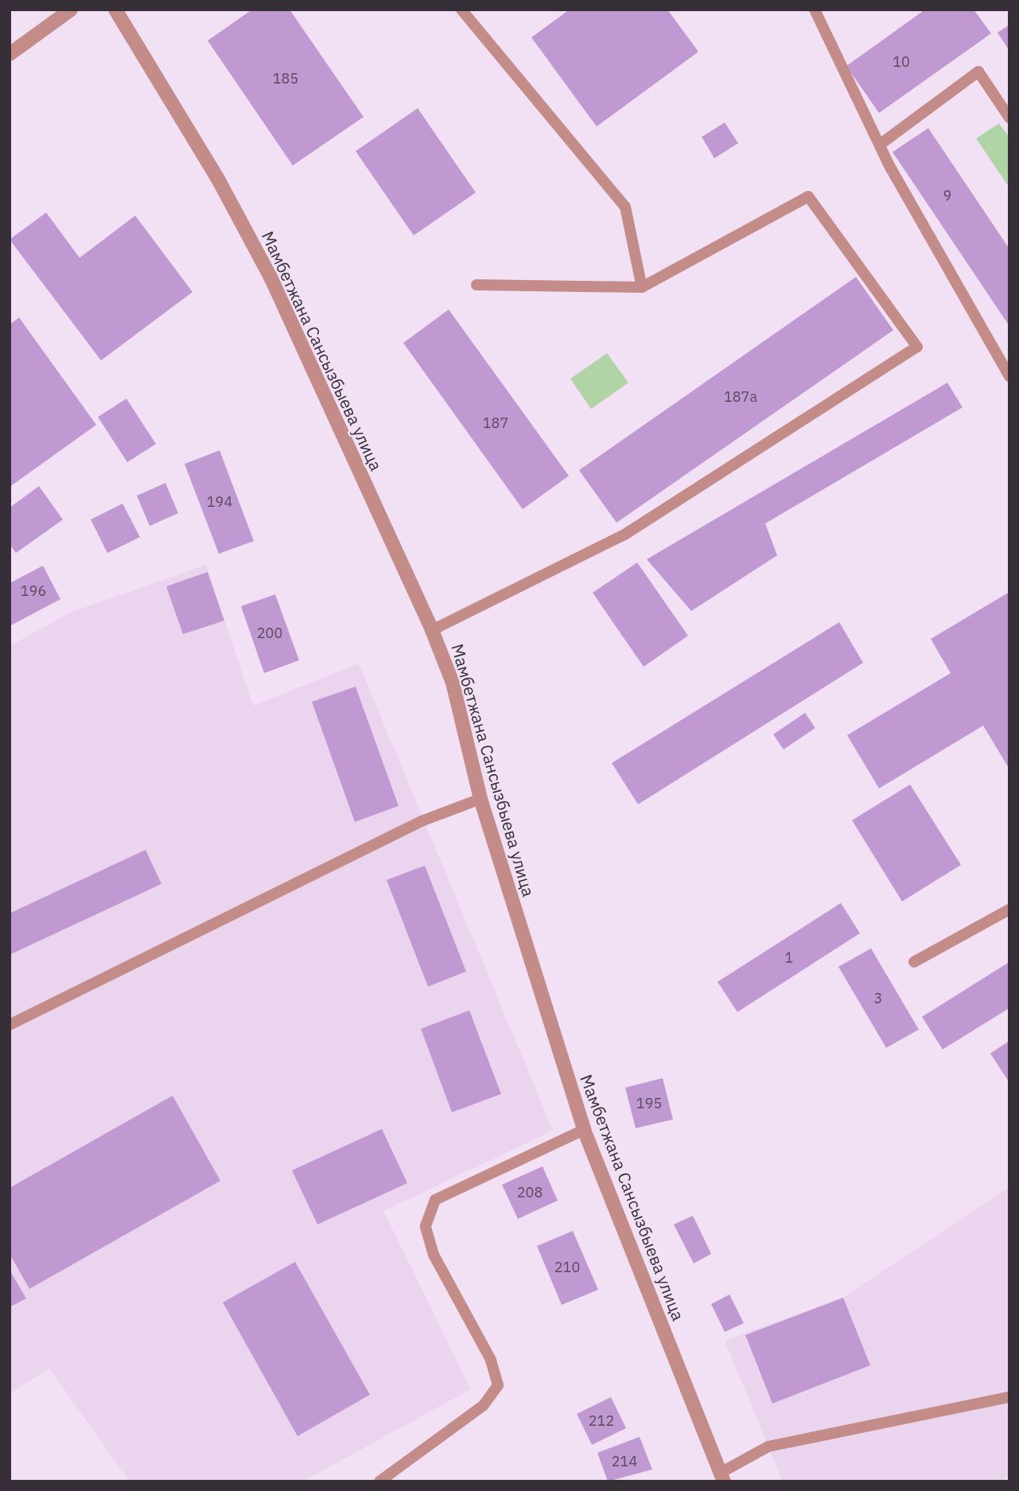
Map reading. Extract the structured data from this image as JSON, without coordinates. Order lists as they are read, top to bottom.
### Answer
{
  "streets": {
    "street": ["Мамбетжана Сансызбыева улица"]
  },
  "house_numbers": [
    "10",
    "185",
    "9",
    "187а",
    "187",
    "194",
    "196",
    "200",
    "1",
    "3",
    "195",
    "208",
    "210",
    "212",
    "214"
  ]
}
